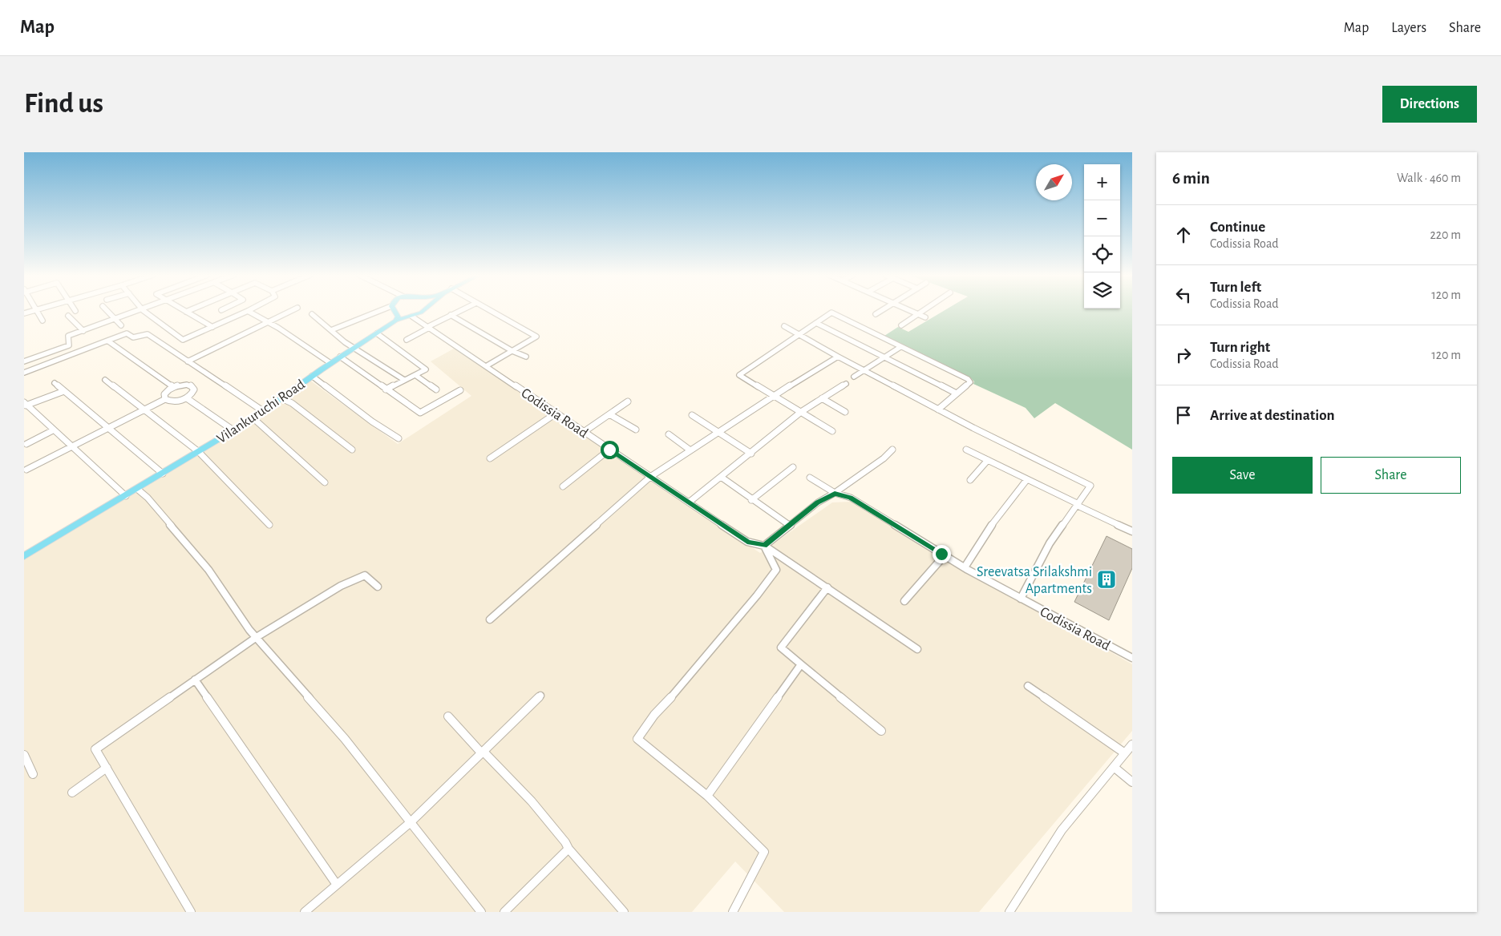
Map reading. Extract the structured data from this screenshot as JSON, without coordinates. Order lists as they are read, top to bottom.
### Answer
{
  "streets": {
    "main road": ["Vilankuruchi Road"],
    "street": ["Codissia Road"]
  },
  "crossings": [
    ["Vilankuruchi Road", "Codissia Road"]
  ],
  "places": {
    "building": ["Sreevatsa Srilakshmi Apartments"]
  },
  "north": "top right",
  "page": {
    "header": "Map",
    "nav": ["Map", "Layers", "Share"],
    "buttons": [
      "Directions",
      ["Save", "Share"]
    ],
    "title": "Find us",
    "heading": ["6 min", "Walk · 460 m"],
    "map_buttons": ["+", "−"],
    "list": [
      ["Continue", "Codissia Road", "220 m"],
      ["Turn left", "Codissia Road", "120 m"],
      ["Turn right", "Codissia Road", "120 m"],
      "Arrive at destination"
    ]
  }
}
